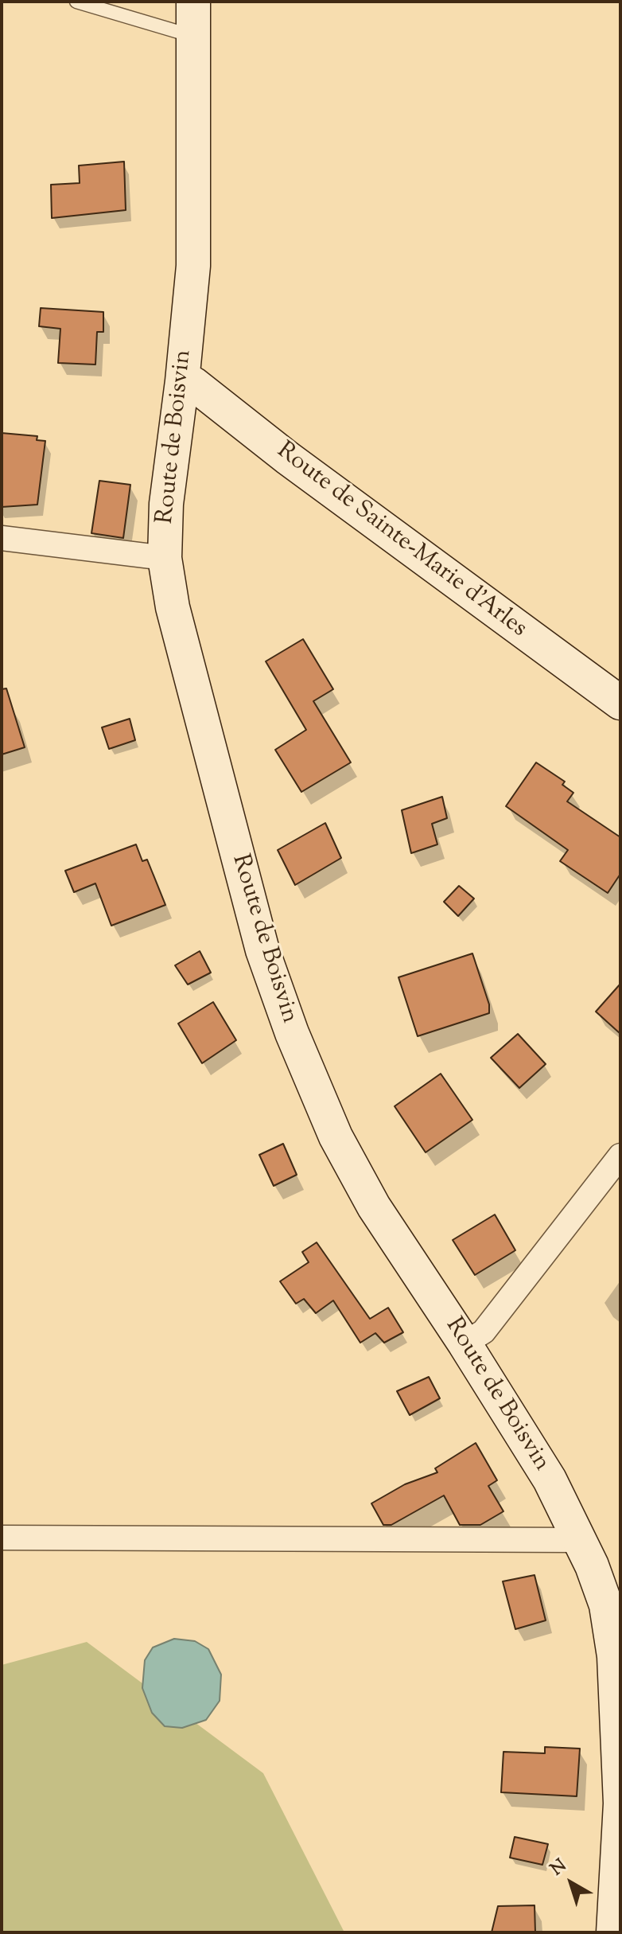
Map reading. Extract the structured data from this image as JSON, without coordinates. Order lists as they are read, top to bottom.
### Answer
{
  "streets": {
    "main road": ["Route de Boisvin", "Route de Sainte-Marie d'Arles"]
  },
  "crossings": [
    ["Route de Boisvin", "Route de Sainte-Marie d'Arles"]
  ],
  "north": "top left"
}
